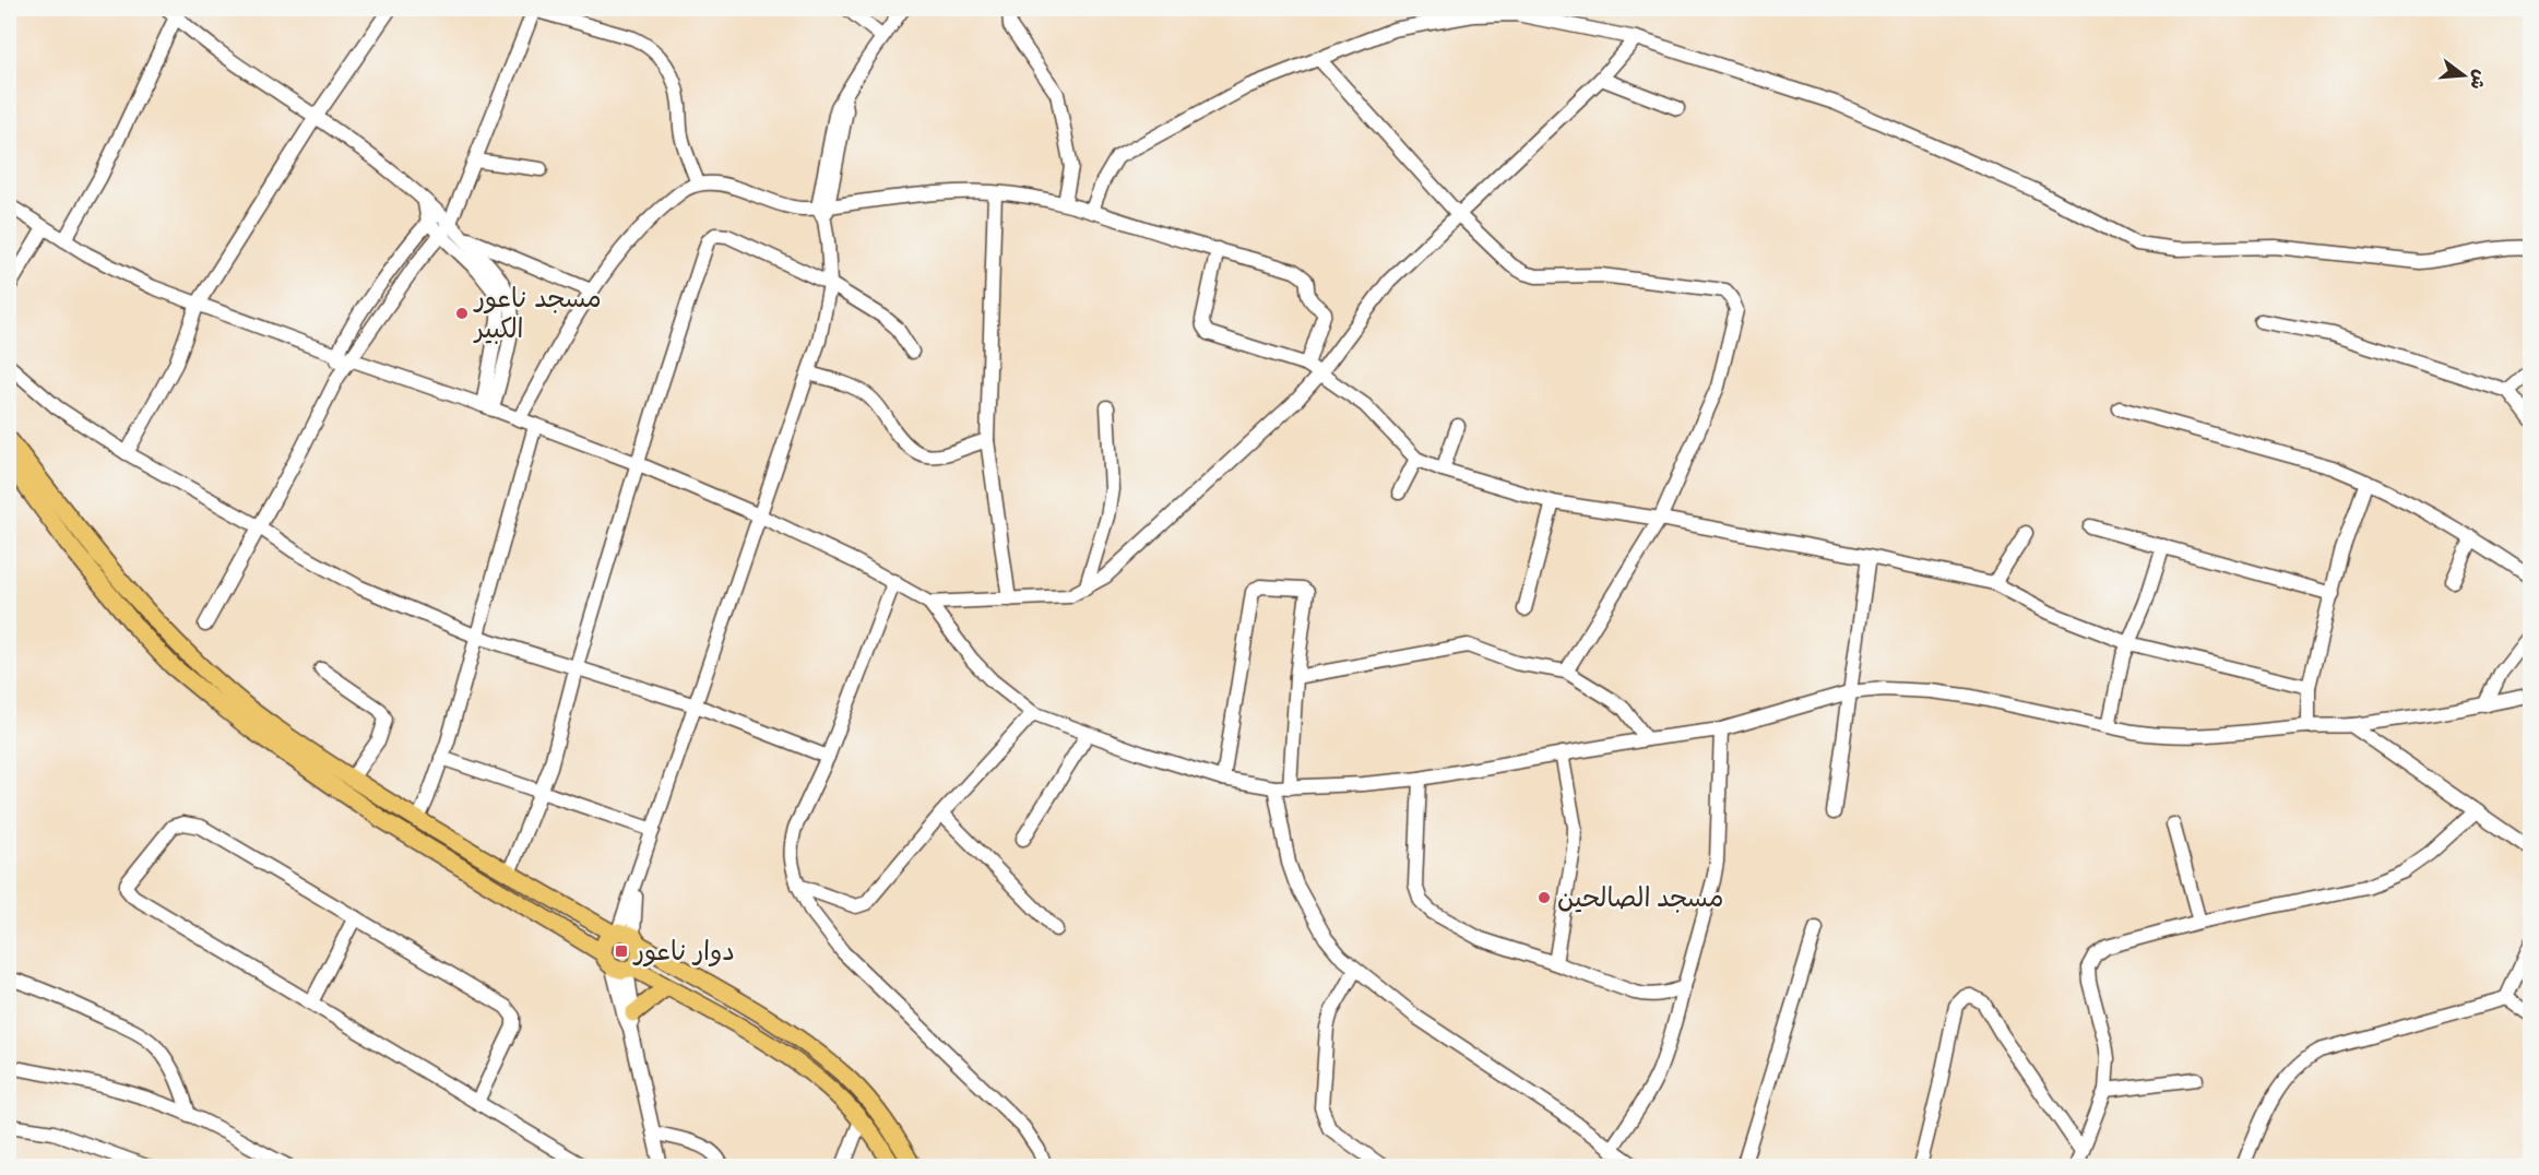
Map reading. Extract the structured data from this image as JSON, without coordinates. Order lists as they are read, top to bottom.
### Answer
{
  "places": {
    "other": ["مسجد ناعور الكبير", "مسجد الصالحين"],
    "transit": ["دوار ناعور"]
  },
  "north": "right"
}
